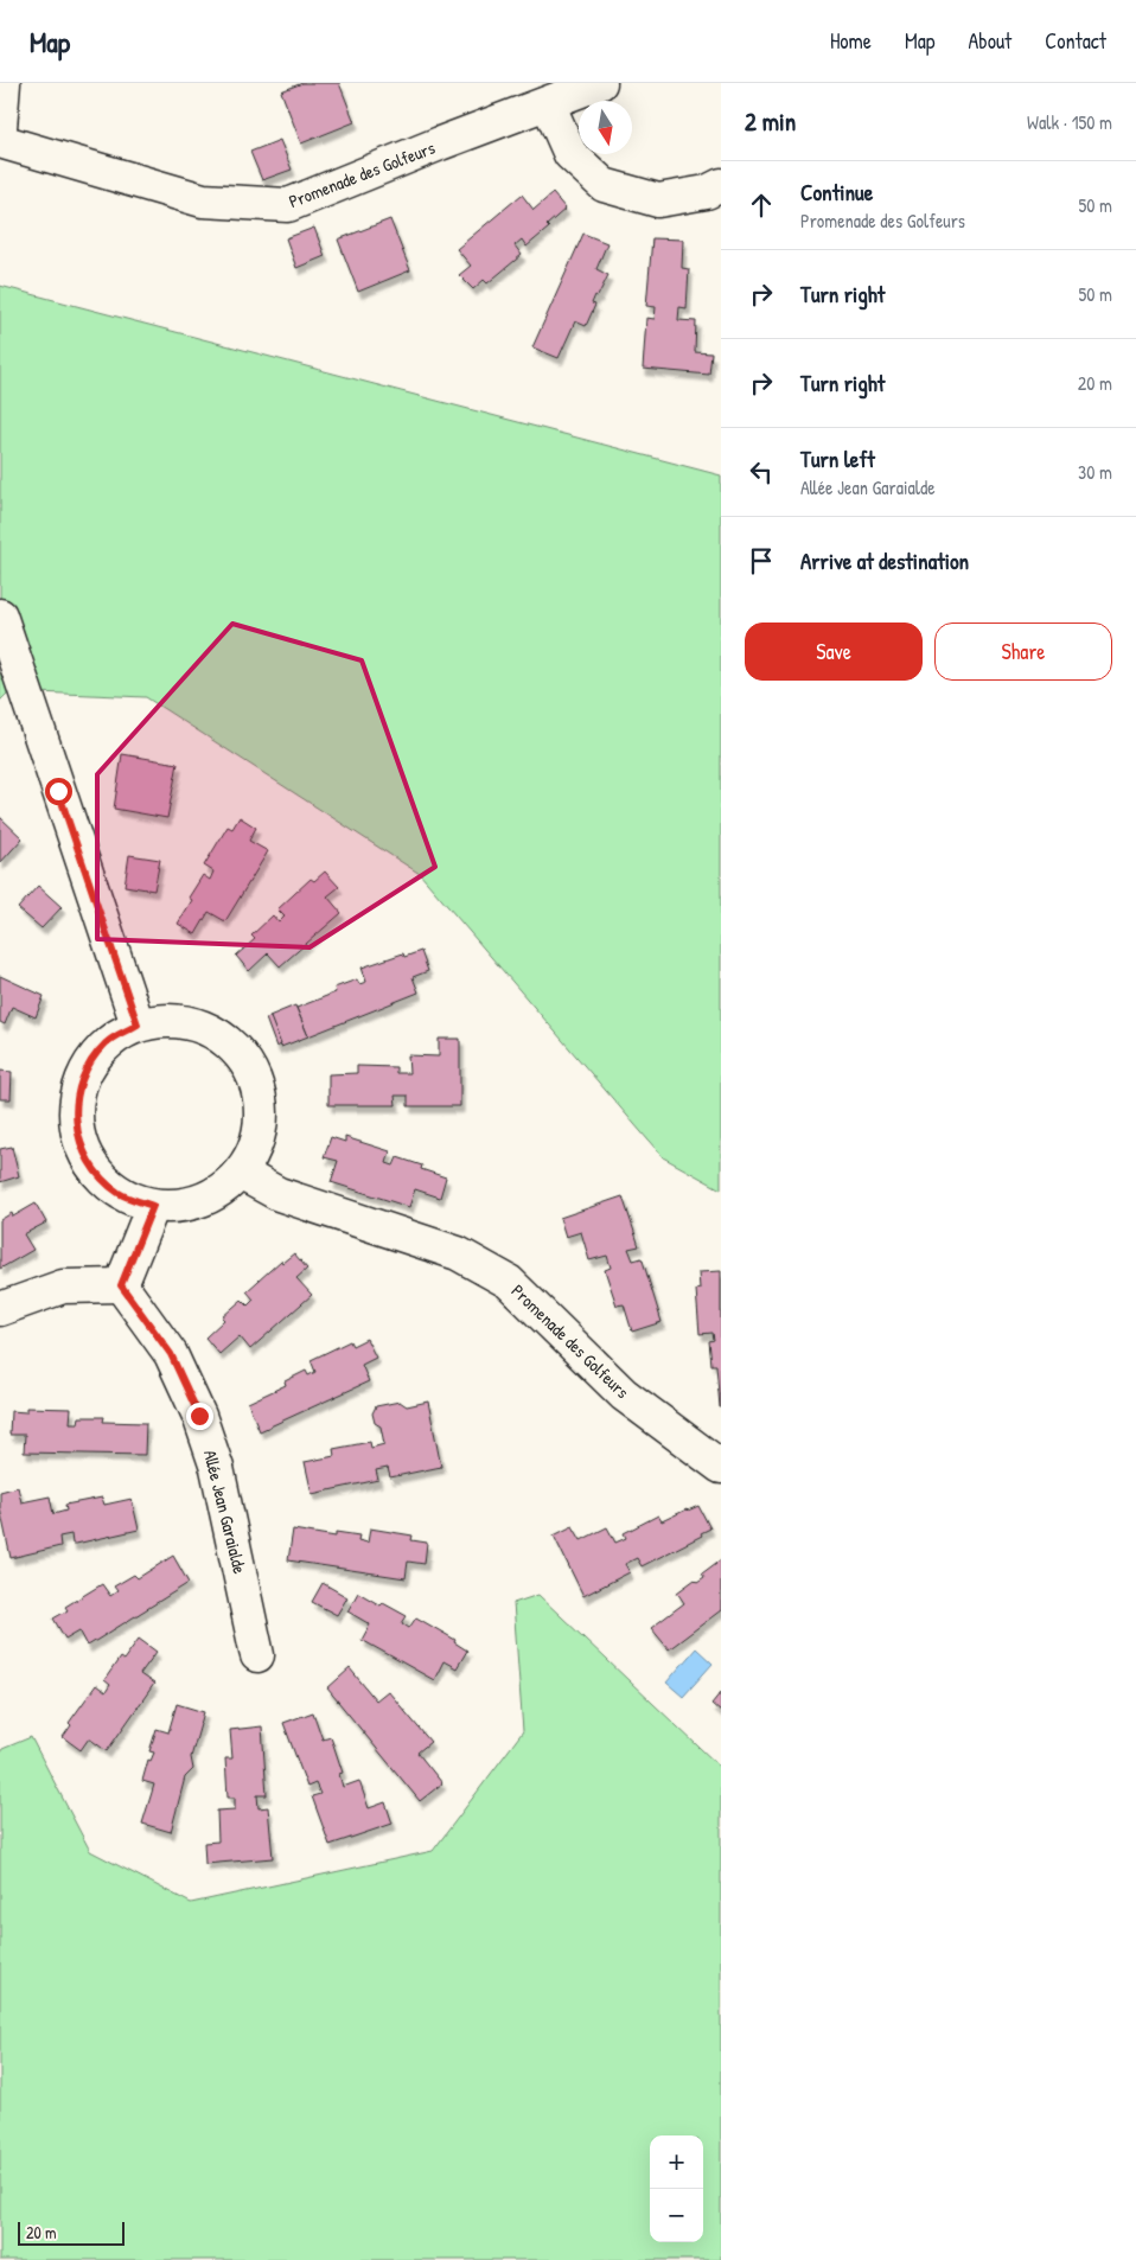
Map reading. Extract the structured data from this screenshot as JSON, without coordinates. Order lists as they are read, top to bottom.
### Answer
{
  "streets": {
    "street": ["Promenade des Golfeurs", "Allée Jean Garaialde"]
  },
  "scale_bar": "20 m",
  "north": "bottom",
  "page": {
    "header": "Map",
    "nav": [
      "Home",
      "Map",
      "About",
      "Contact"
    ],
    "heading": ["2 min", "Walk · 150 m"],
    "list": [
      ["Continue", "Promenade des Golfeurs", "50 m"],
      ["Turn right", "50 m"],
      ["Turn right", "20 m"],
      ["Turn left", "Allée Jean Garaialde", "30 m"],
      "Arrive at destination"
    ],
    "buttons": ["Save", "Share"],
    "map_buttons": ["+", "−"],
    "scale": "20 m"
  }
}
